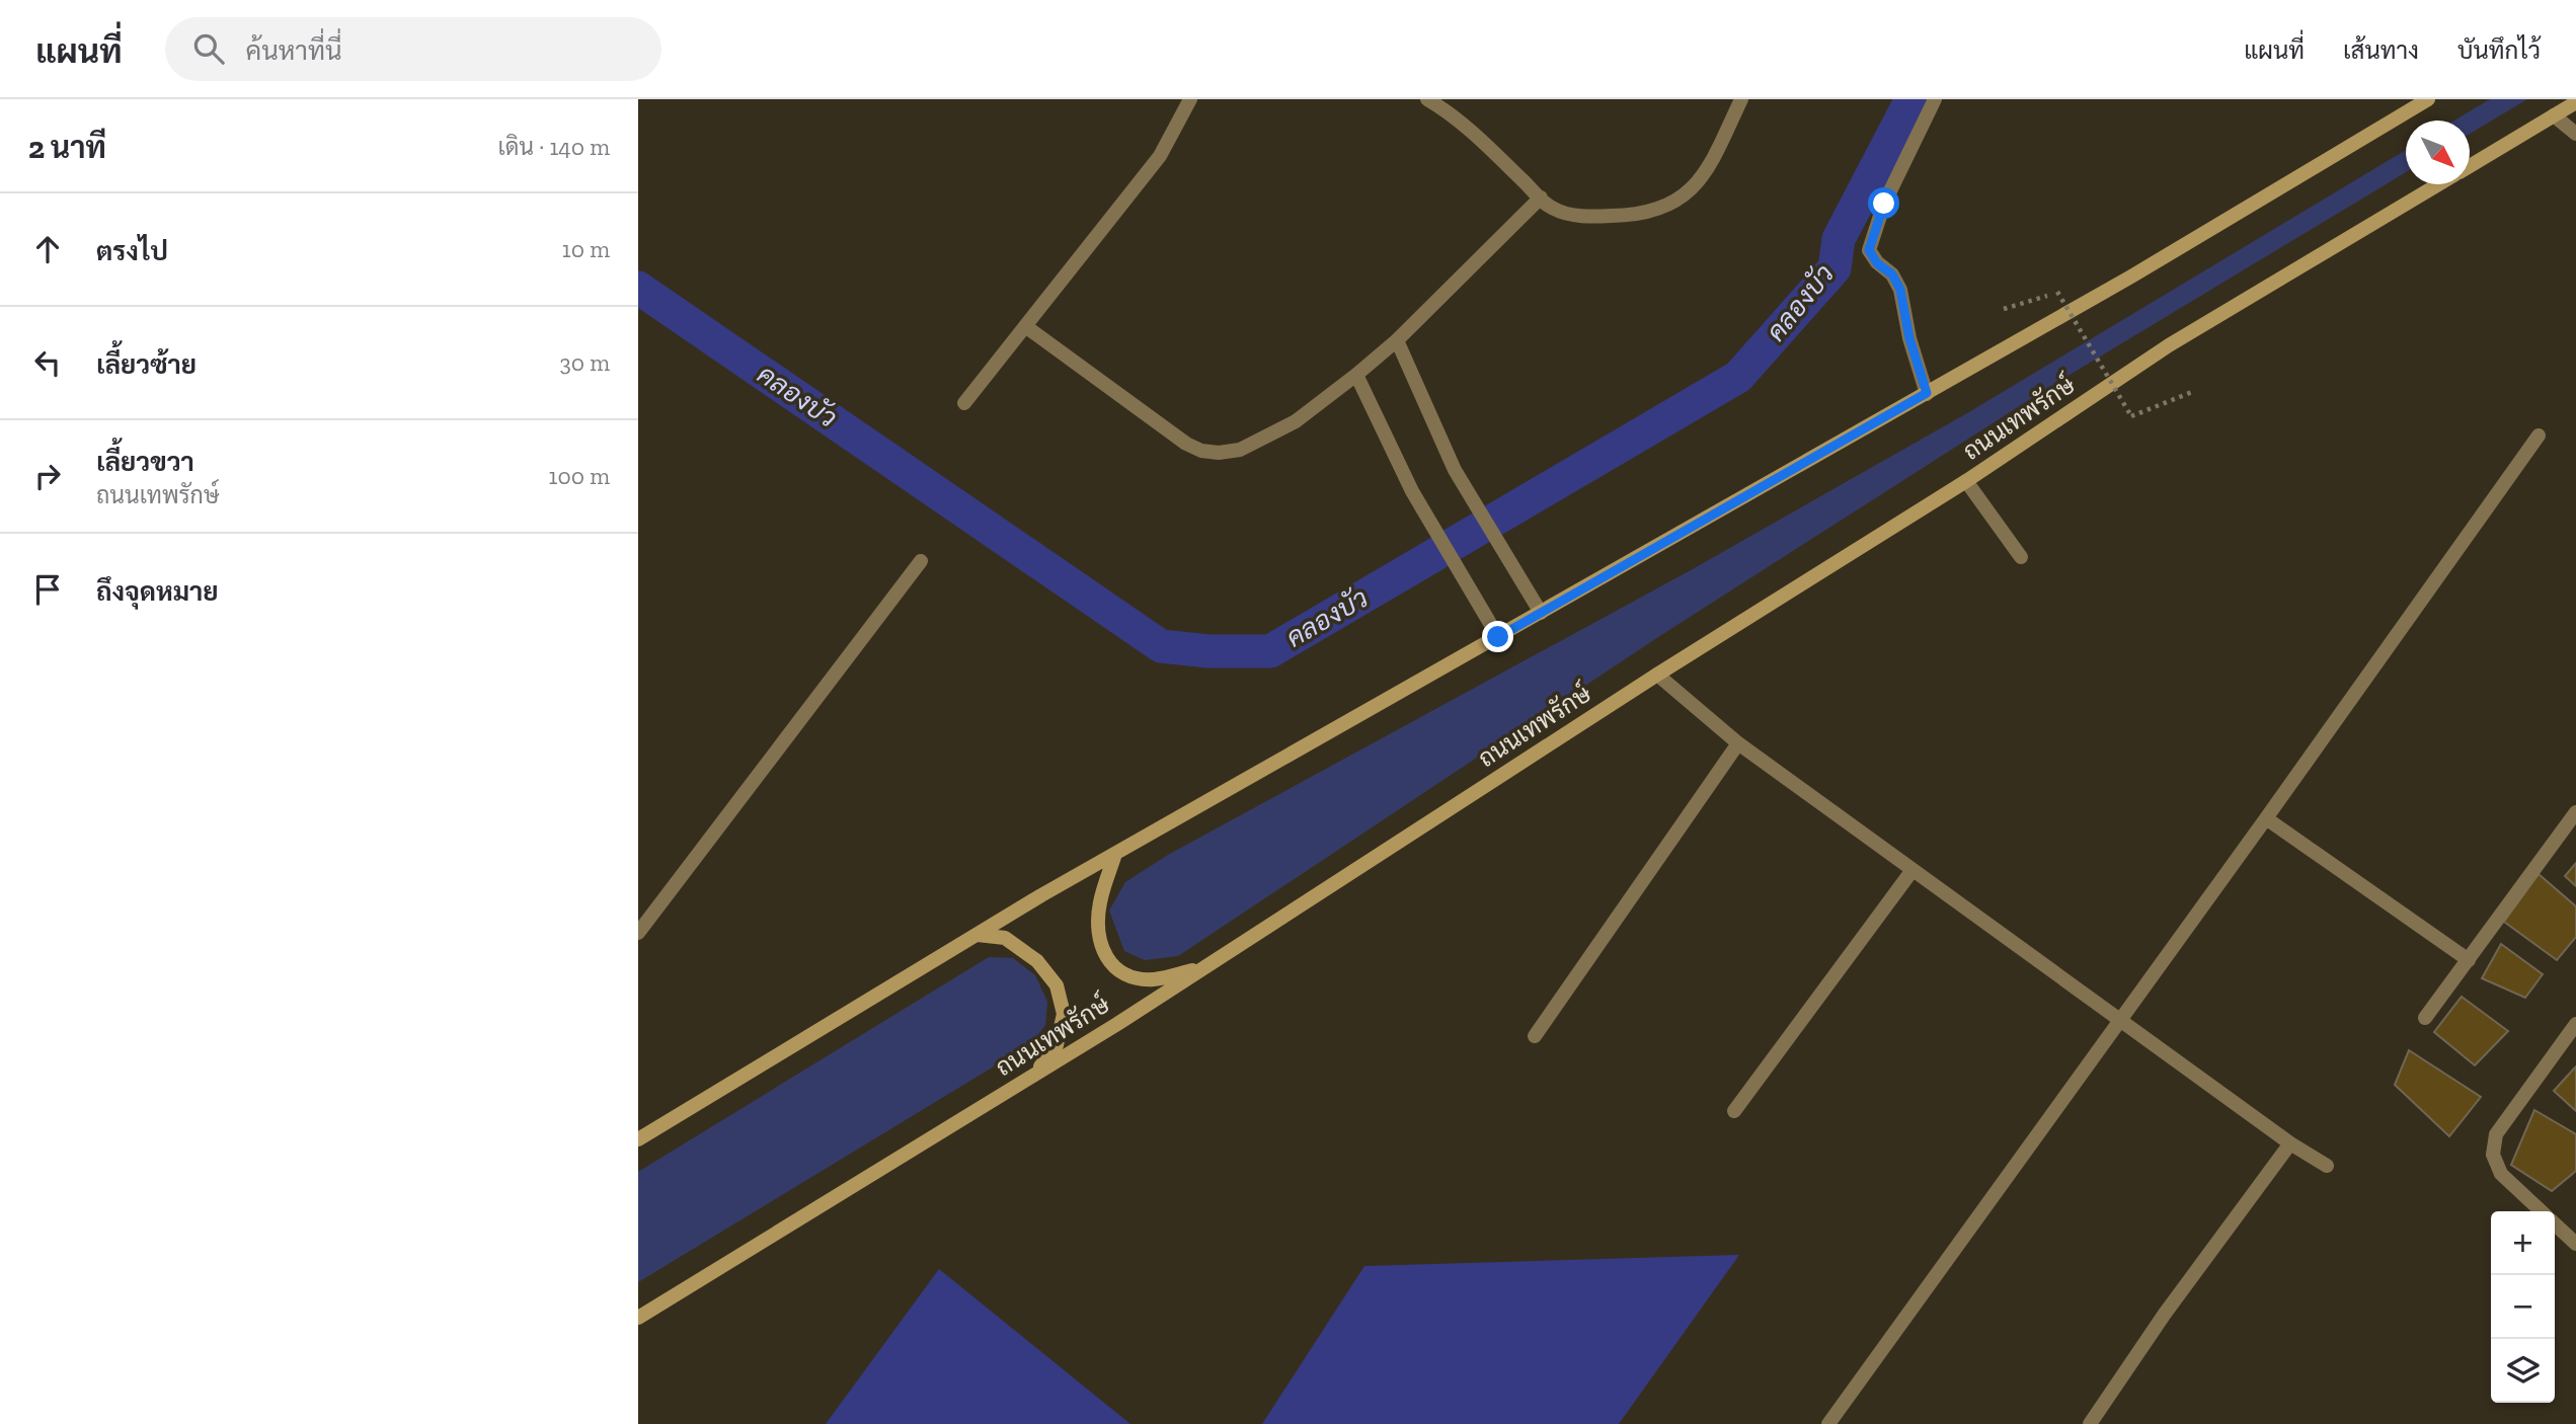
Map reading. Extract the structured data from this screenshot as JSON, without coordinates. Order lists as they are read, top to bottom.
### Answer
{
  "streets": {
    "main road": ["ถนนเทพรักษ์"]
  },
  "water": ["คลองบัว"],
  "north": "bottom right",
  "page": {
    "header": "แผนที่",
    "search": "ค้นหาที่นี่",
    "nav": ["แผนที่", "เส้นทาง", "บันทึกไว้"],
    "heading": ["2 นาที", "เดิน · 140 m"],
    "list": [
      ["ตรงไป", "10 m"],
      ["เลี้ยวซ้าย", "30 m"],
      ["เลี้ยวขวา", "ถนนเทพรักษ์", "100 m"],
      "ถึงจุดหมาย"
    ],
    "map_buttons": ["+", "−"]
  }
}
